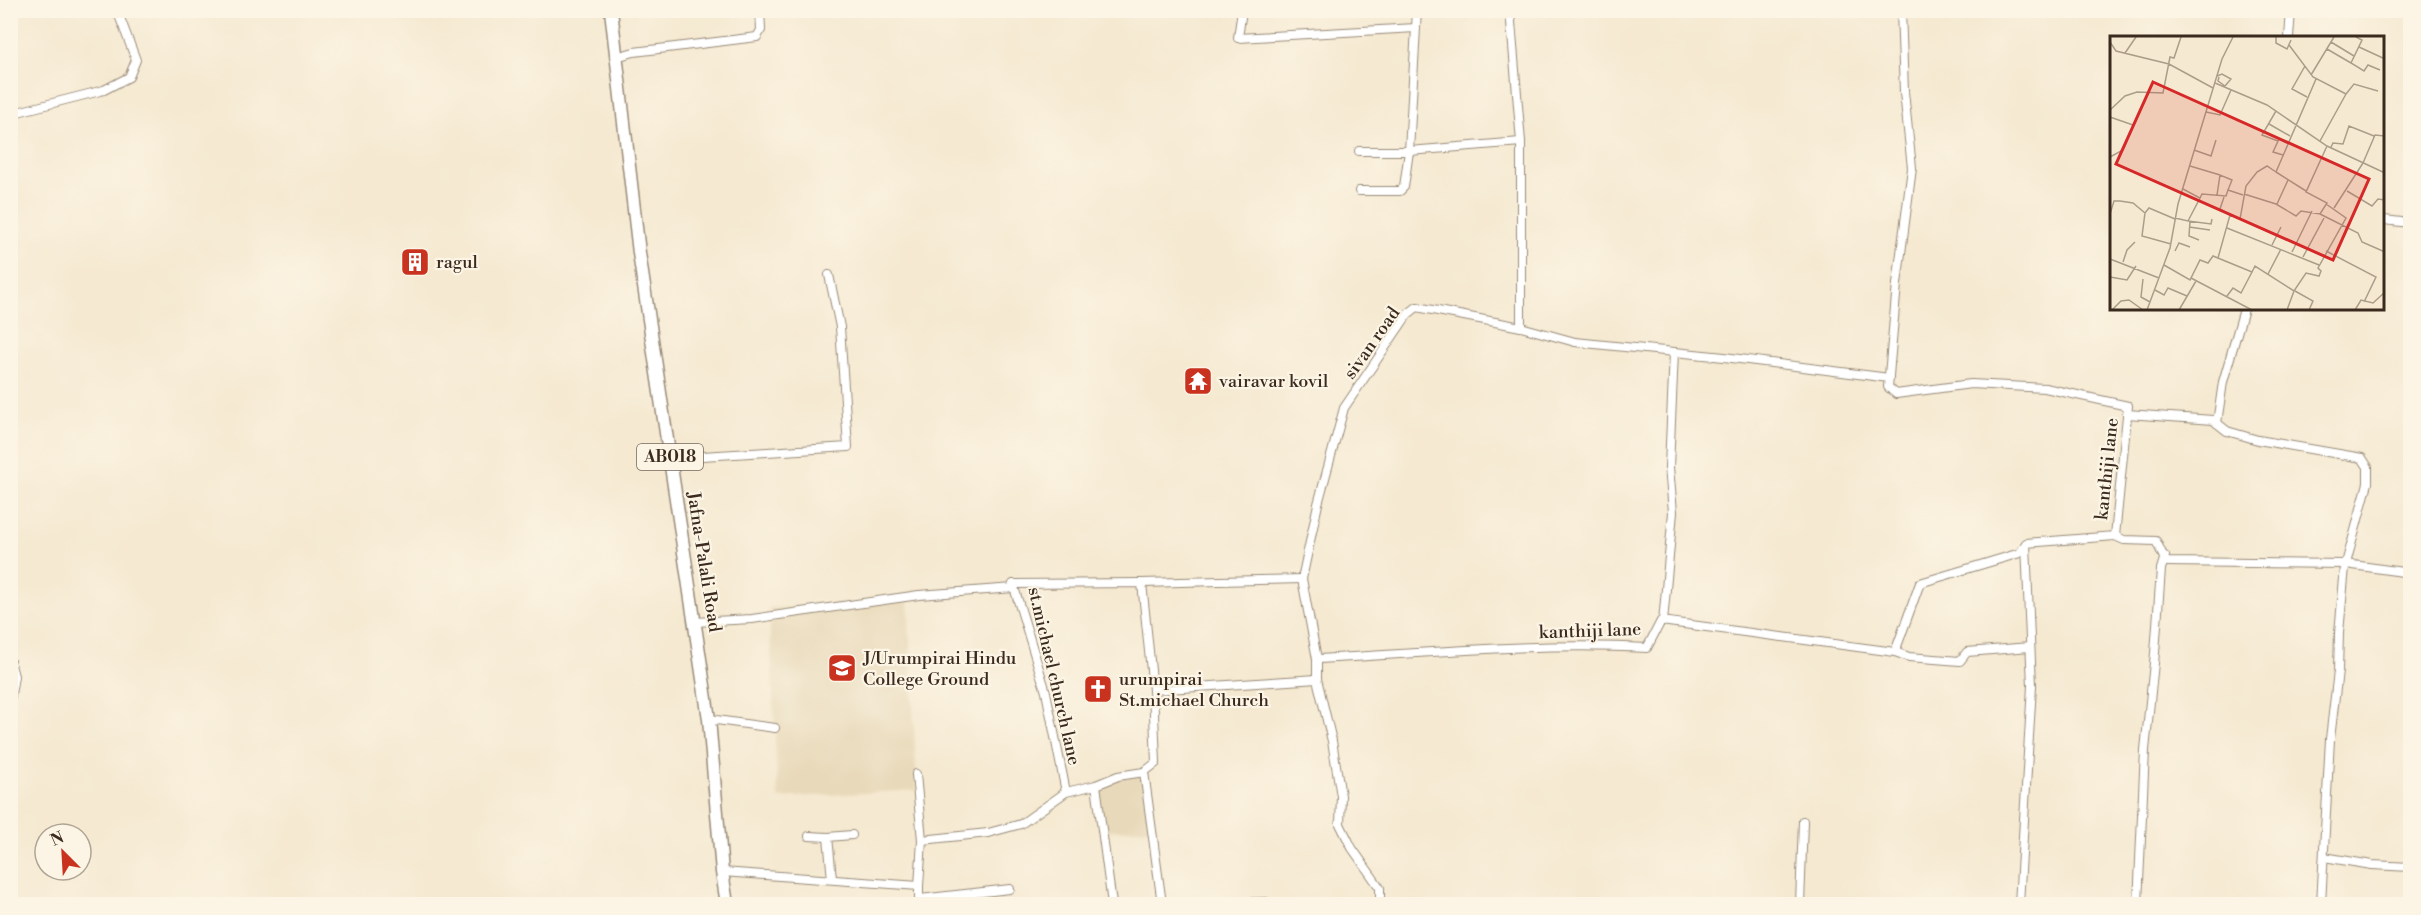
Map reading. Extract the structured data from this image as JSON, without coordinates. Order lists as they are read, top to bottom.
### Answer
{
  "streets": {
    "main road": ["AB018", "Jafna-Palali Road"],
    "street": ["sivan road", "kanthiji lane", "st.michael church lane"]
  },
  "crossings": [
    ["sivan road", "kanthiji lane"],
    ["sivan road", "st.michael church lane"]
  ],
  "places": {
    "building": ["ragul"],
    "temple": ["vairavar kovil"],
    "school or university": ["J/Urumpirai Hindu College Ground"],
    "church": ["urumpirai St.michael Church"]
  },
  "north": "top left"
}
